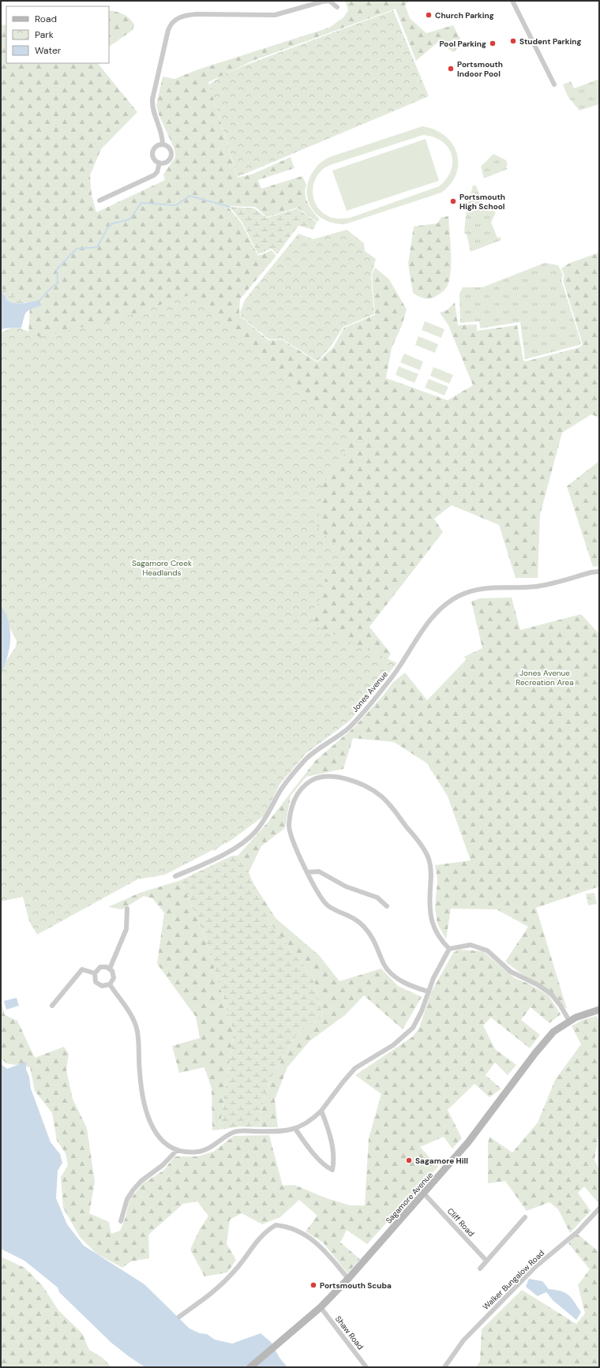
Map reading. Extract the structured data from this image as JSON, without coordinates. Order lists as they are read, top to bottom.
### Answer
{
  "streets": {
    "main road": ["Sagamore Avenue"],
    "street": [
      "Jones Avenue",
      "Cliff Road",
      "Walker Bungalow Road",
      "Shaw Road"
    ]
  },
  "crossings": [
    ["Sagamore Avenue", "Cliff Road"],
    ["Sagamore Avenue", "Shaw Road"]
  ],
  "parks": ["Sagamore Creek Headlands", "Jones Avenue Recreation Area"],
  "places": [
    "Church Parking",
    "Student Parking",
    "Pool Parking",
    "Portsmouth Indoor Pool",
    "Portsmouth High School",
    "Sagamore Hill",
    "Portsmouth Scuba"
  ],
  "legend": ["Road", "Park", "Water"]
}
